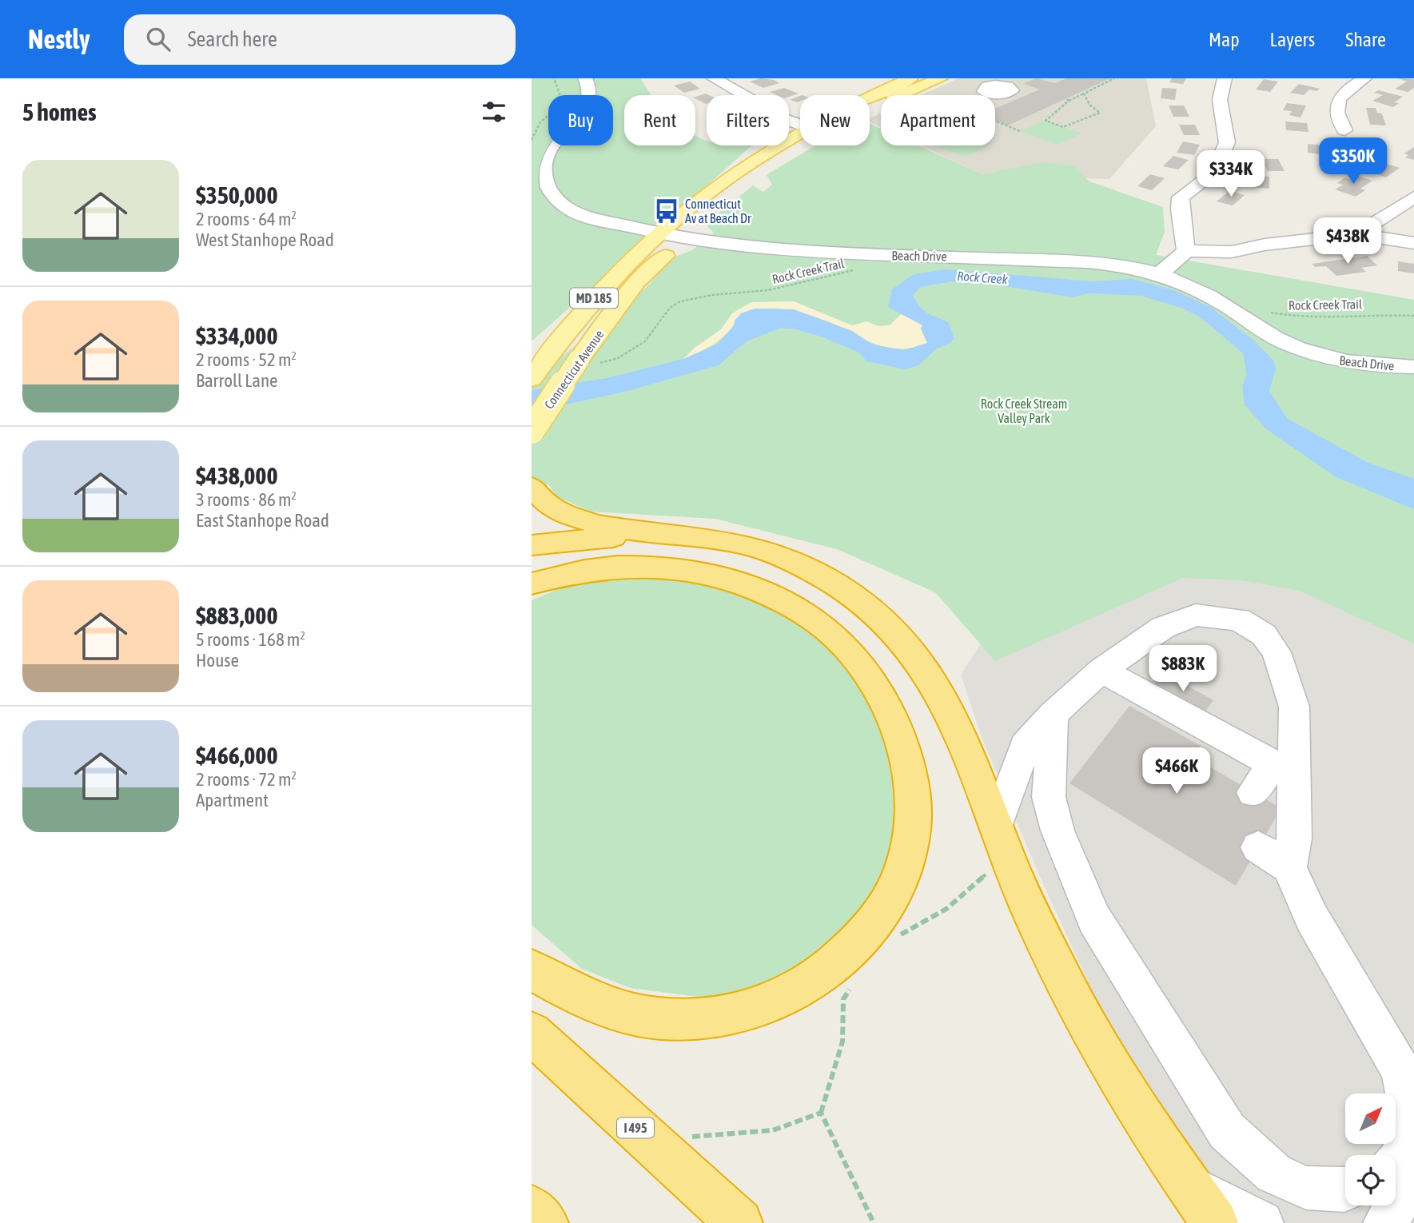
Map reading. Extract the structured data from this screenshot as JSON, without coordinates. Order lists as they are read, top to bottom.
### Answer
{
  "streets": {
    "highway": ["I 495"],
    "main road": ["MD 185", "Connecticut Avenue"],
    "street": ["Beach Drive"],
    "path": ["Rock Creek Trail"]
  },
  "crossings": [
    ["Beach Drive", "Connecticut Avenue"],
    ["Rock Creek Trail", "Connecticut Avenue"]
  ],
  "water": ["Rock Creek"],
  "parks": ["Rock Creek Stream Valley Park"],
  "places": {
    "bus stop": ["Connecticut Av at Beach Dr"]
  },
  "north": "top right",
  "page": {
    "header": "Nestly",
    "search": "Search here",
    "nav": ["Map", "Layers", "Share"],
    "heading": "5 homes",
    "chip": [
      "Buy",
      "Rent",
      "Filters",
      "New",
      "Apartment"
    ],
    "price": [
      "$350K",
      "$334K",
      "$438K",
      "$883K",
      "$466K"
    ],
    "list": [
      {
        "name": "$350,000",
        "note": "2 rooms · 64 m² · West Stanhope Road"
      },
      {
        "name": "$334,000",
        "note": "2 rooms · 52 m² · Barroll Lane"
      },
      {
        "name": "$438,000",
        "note": "3 rooms · 86 m² · East Stanhope Road"
      },
      {
        "name": "$883,000",
        "note": "5 rooms · 168 m² · House"
      },
      {
        "name": "$466,000",
        "note": "2 rooms · 72 m² · Apartment"
      }
    ]
  }
}
